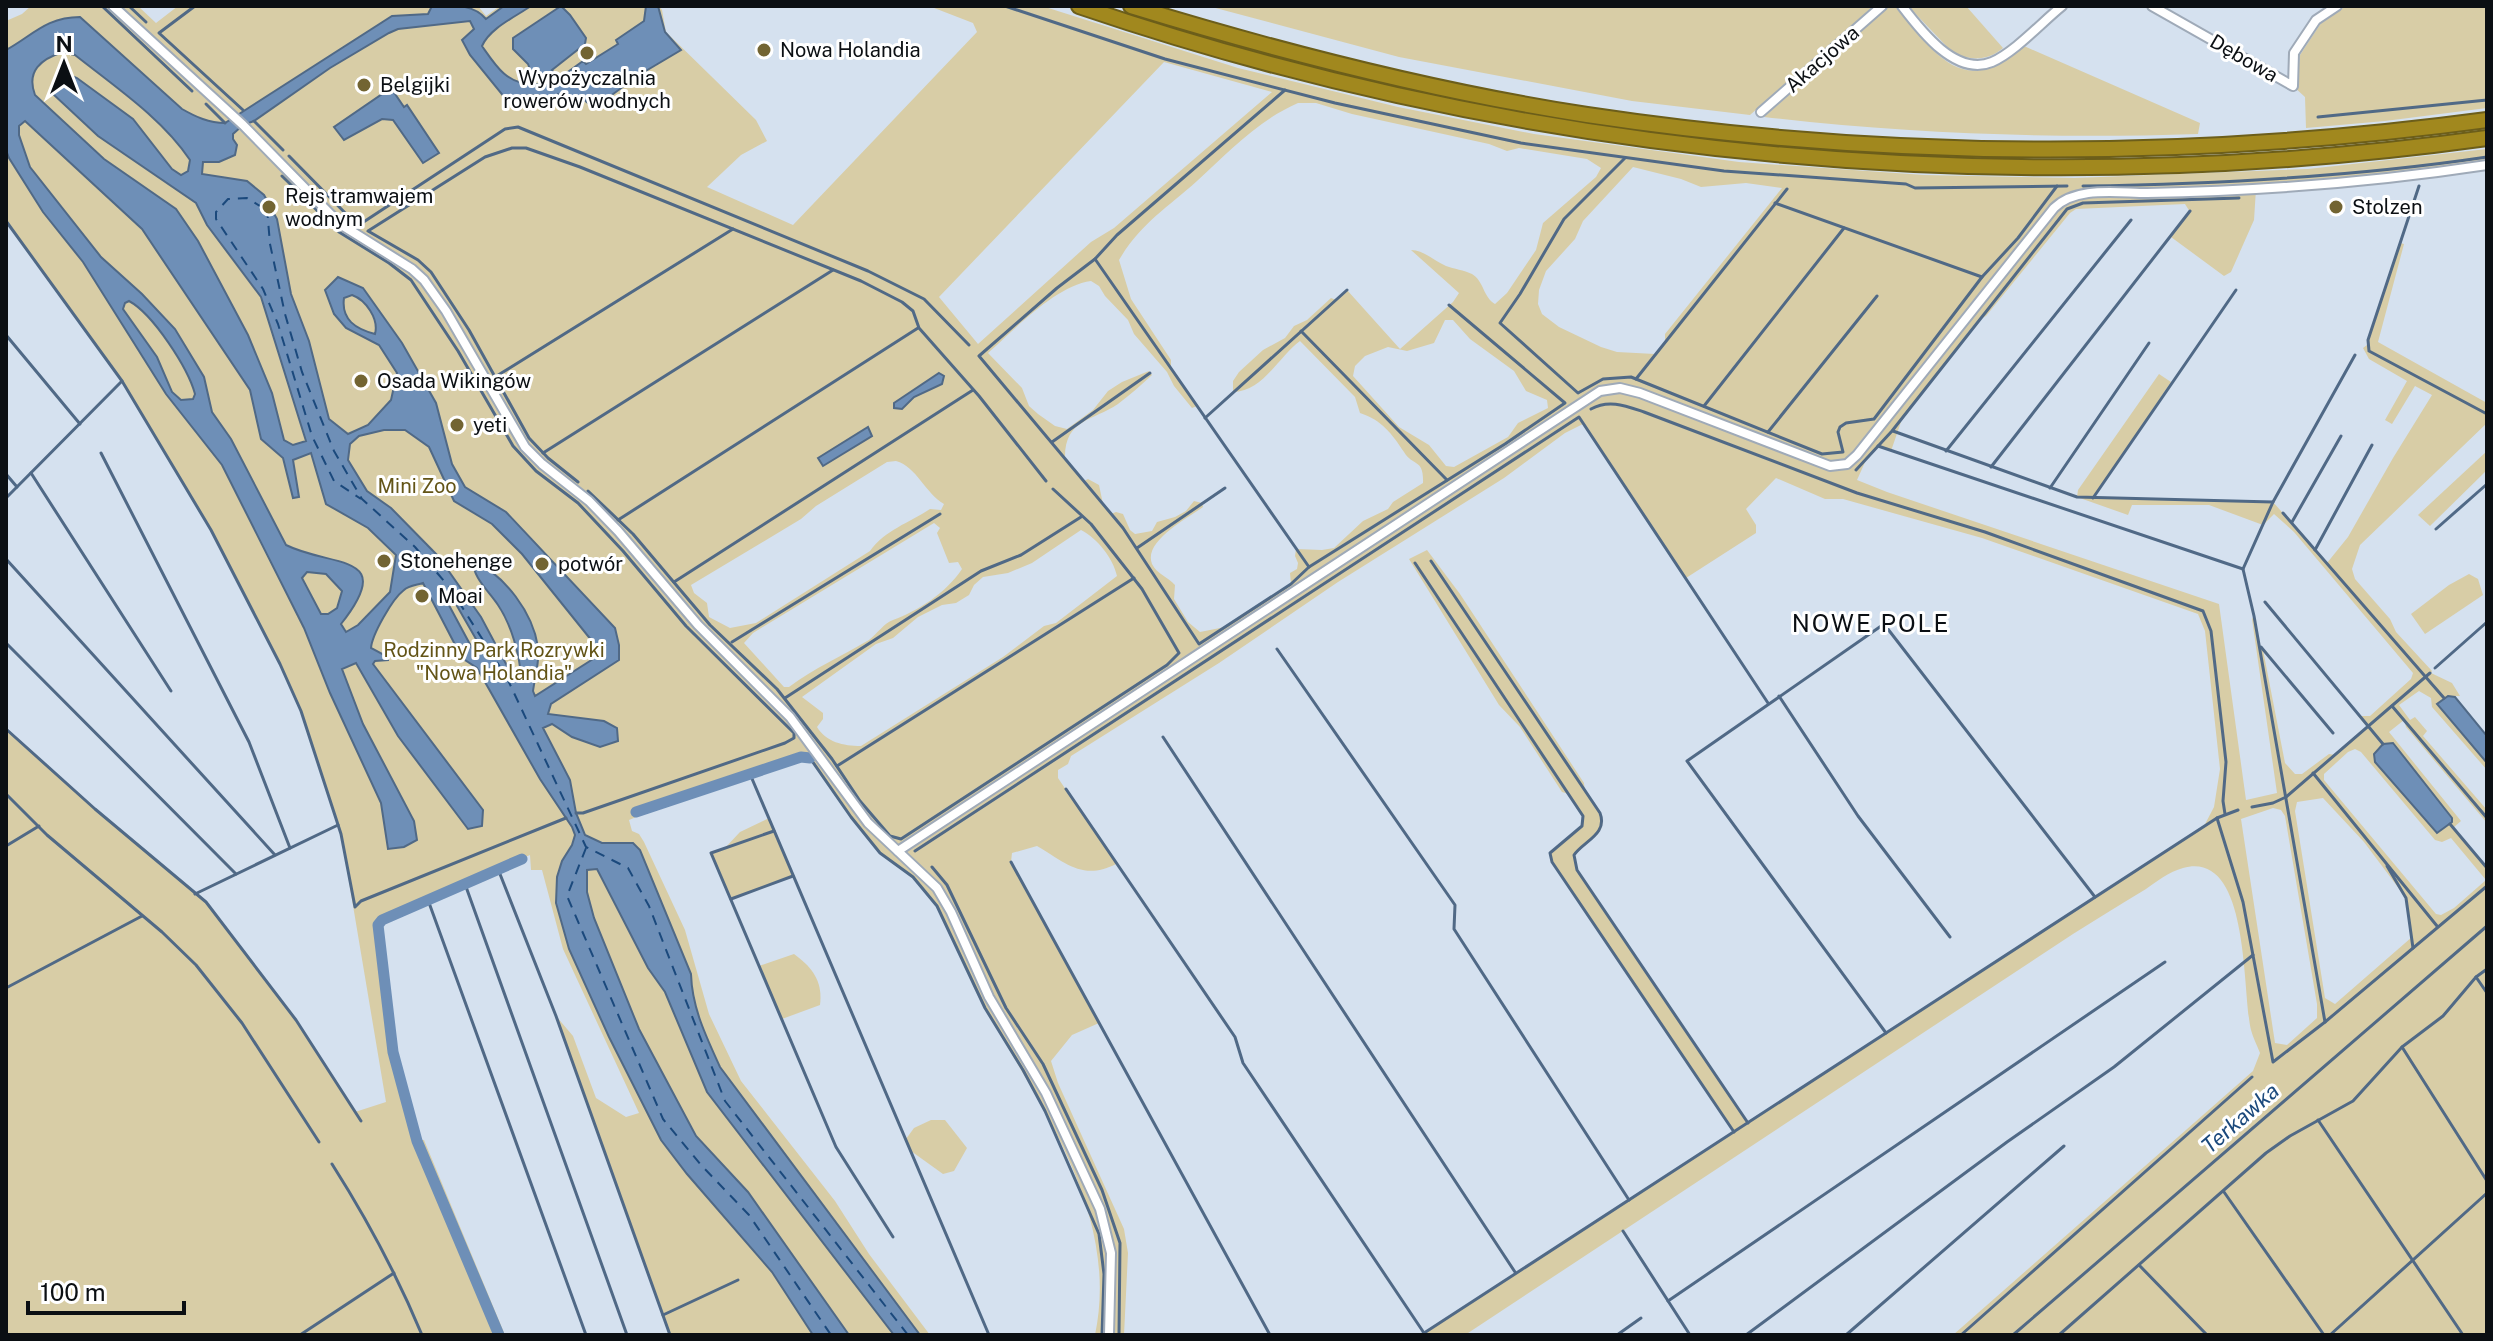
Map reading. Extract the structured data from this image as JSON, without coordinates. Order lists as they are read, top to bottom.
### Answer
{
  "streets": {
    "street": ["Dębowa", "Akacjowa"]
  },
  "districts": ["NOWE POLE"],
  "water": ["Terkawka"],
  "parks": ["Mini Zoo", "Rodzinny Park Rozrywki \"Nowa Holandia\""],
  "places": [
    "Nowa Holandia",
    "Wypożyczalnia rowerów wodnych",
    "Belgijki",
    "Rejs tramwajem wodnym",
    "Stolzen",
    "Osada Wikingów",
    "yeti",
    "Stonehenge",
    "potwór",
    "Moai"
  ],
  "scale_bar": "100 m",
  "north": "top"
}
